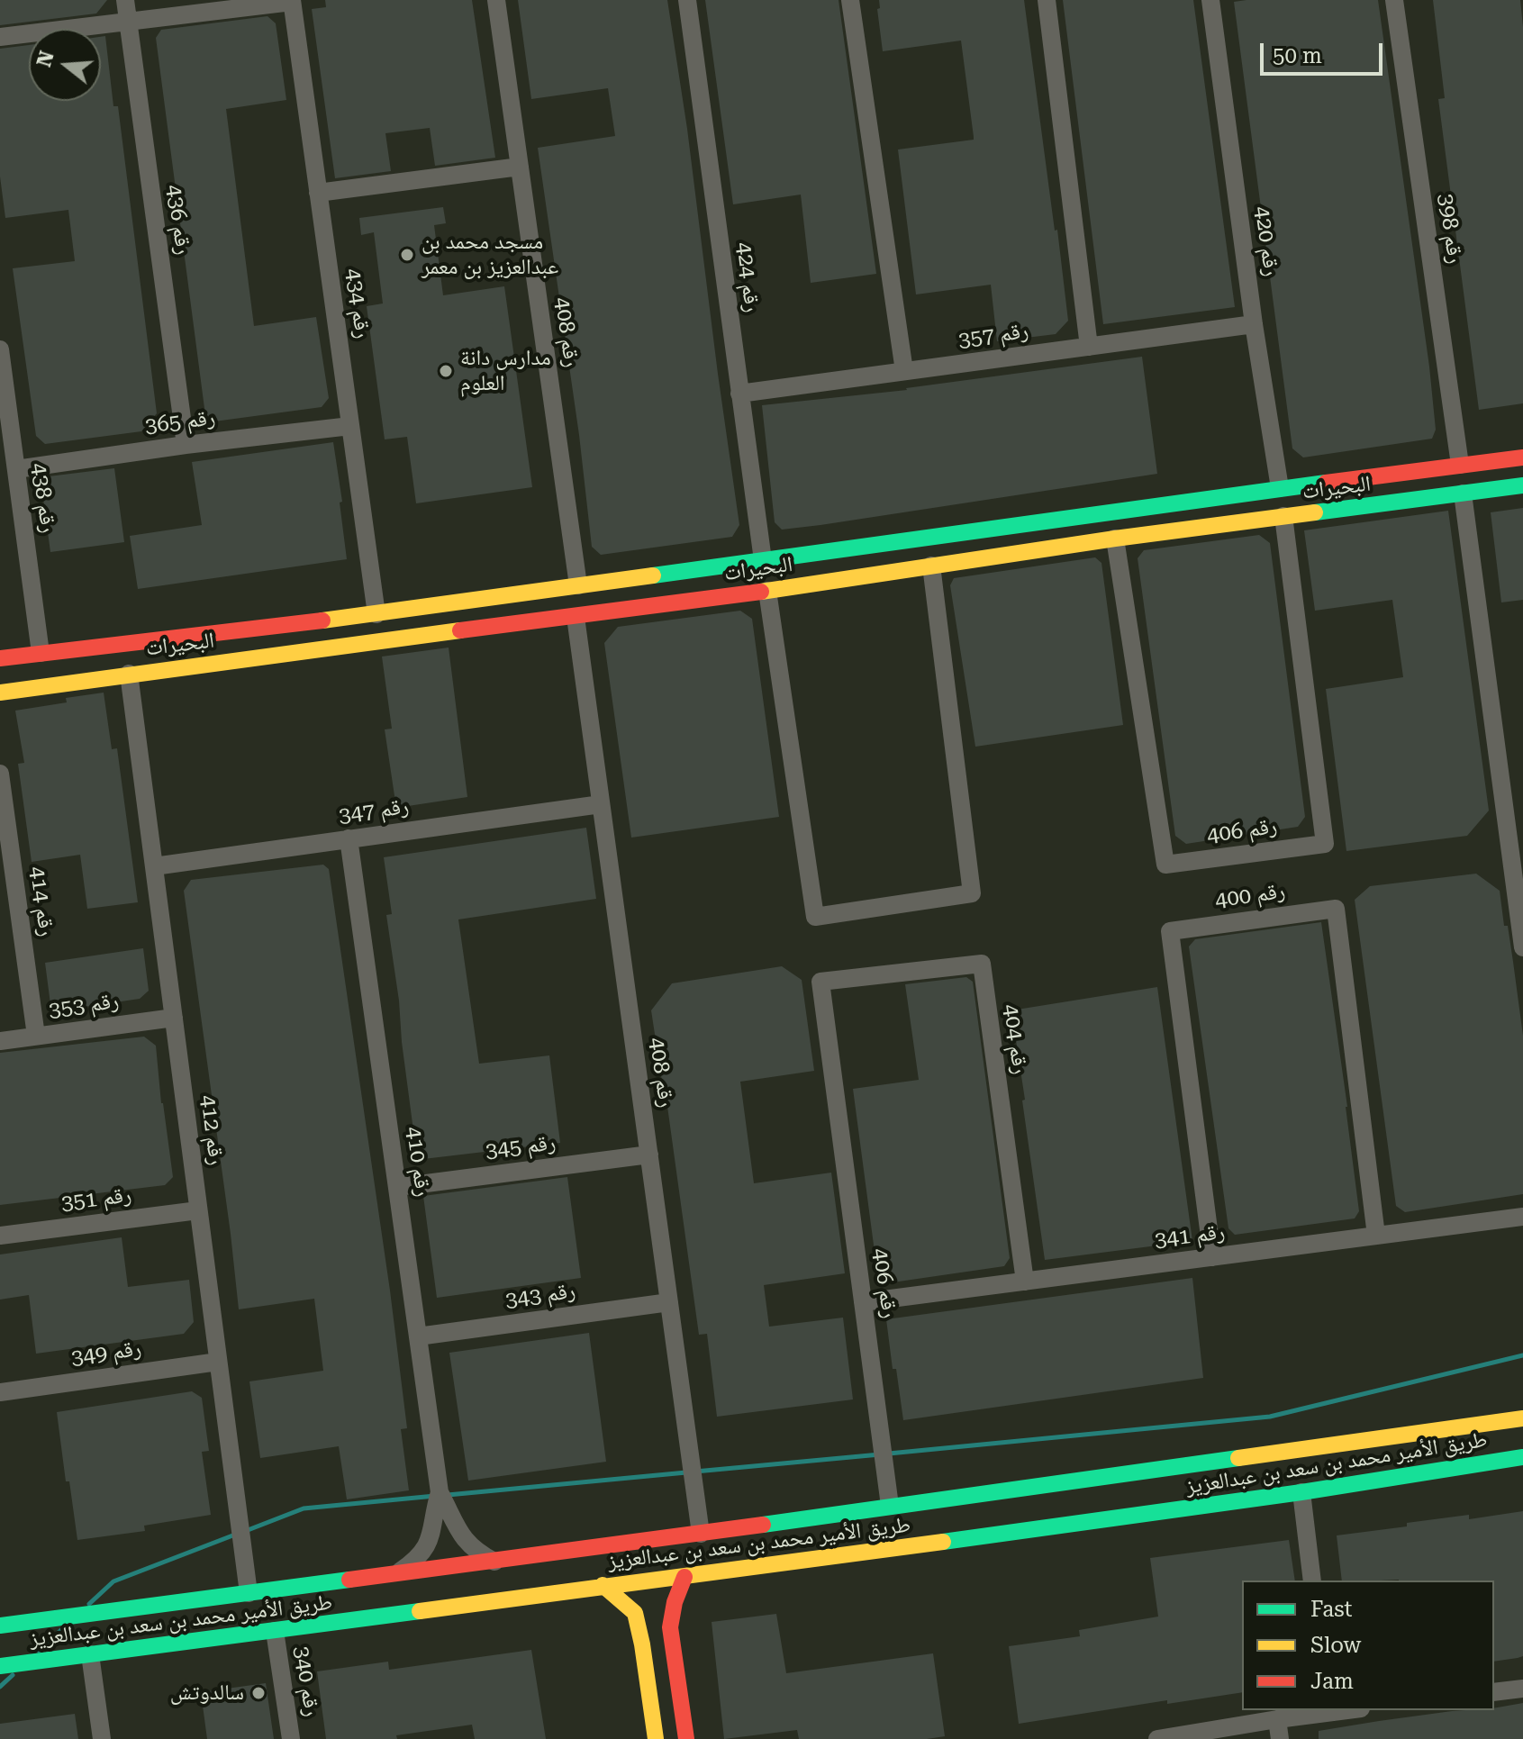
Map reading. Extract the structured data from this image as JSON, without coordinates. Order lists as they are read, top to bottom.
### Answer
{
  "streets": {
    "street": [
      "رقم 436",
      "رقم 398",
      "رقم 420",
      "رقم 424",
      "رقم 434",
      "رقم 408",
      "رقم 357",
      "رقم 365",
      "البحيرات",
      "رقم 438",
      "رقم 347",
      "رقم 406",
      "رقم 400",
      "رقم 414",
      "رقم 353",
      "رقم 404",
      "رقم 412",
      "رقم 345",
      "رقم 410",
      "رقم 351",
      "رقم 341",
      "رقم 343",
      "رقم 349",
      "طريق الأمير محمد بن سعد بن عبدالعزيز",
      "رقم 340"
    ]
  },
  "crossings": [
    ["رقم 436", "رقم 365"],
    ["رقم 398", "البحيرات"],
    ["رقم 420", "رقم 357"],
    ["رقم 420", "البحيرات"],
    ["رقم 424", "رقم 357"],
    ["رقم 424", "البحيرات"],
    ["رقم 434", "رقم 365"],
    ["رقم 434", "البحيرات"],
    ["رقم 408", "البحيرات"],
    ["رقم 408", "رقم 347"],
    ["رقم 408", "رقم 345"],
    ["رقم 408", "رقم 343"],
    ["رقم 408", "طريق الأمير محمد بن سعد بن عبدالعزيز"],
    ["رقم 365", "رقم 438"],
    ["البحيرات", "رقم 438"],
    ["البحيرات", "رقم 406"],
    ["البحيرات", "رقم 412"],
    ["رقم 347", "رقم 412"],
    ["رقم 347", "رقم 410"],
    ["رقم 406", "رقم 404"],
    ["رقم 406", "رقم 341"],
    ["رقم 406", "طريق الأمير محمد بن سعد بن عبدالعزيز"],
    ["رقم 400", "رقم 341"],
    ["رقم 414", "رقم 353"],
    ["رقم 353", "رقم 412"],
    ["رقم 404", "رقم 341"],
    ["رقم 412", "رقم 351"],
    ["رقم 412", "رقم 349"],
    ["رقم 412", "طريق الأمير محمد بن سعد بن عبدالعزيز"],
    ["رقم 345", "رقم 410"],
    ["رقم 410", "رقم 343"],
    ["طريق الأمير محمد بن سعد بن عبدالعزيز", "رقم 340"]
  ],
  "places": ["مسجد محمد بن عبدالعزيز بن معمر", "مدارس دانة العلوم", "سالدوتش"],
  "legend": ["Fast", "Slow", "Jam"],
  "scale_bar": "50 m",
  "north": "left"
}
